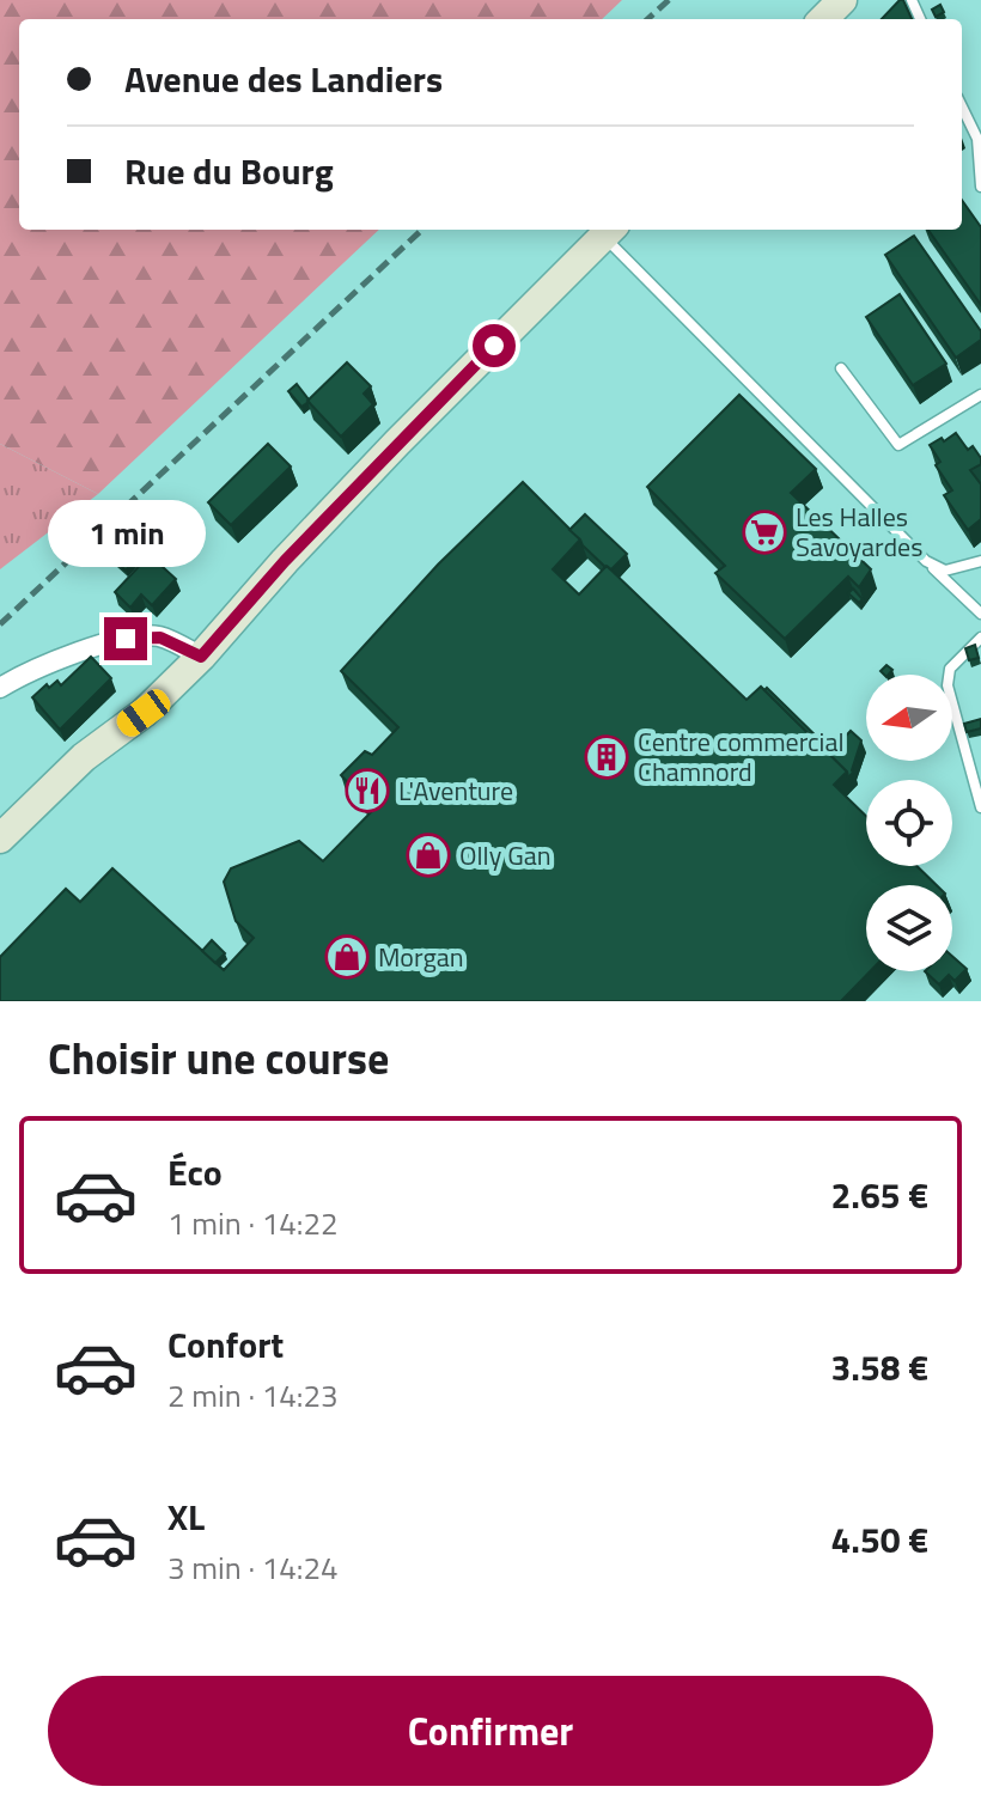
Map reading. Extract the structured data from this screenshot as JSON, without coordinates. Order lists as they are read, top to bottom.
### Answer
{
  "places": {
    "supermarket": ["Les Halles Savoyardes"],
    "building": ["Centre commercial Chamnord"],
    "restaurant": ["L'Aventure"],
    "shop": ["Olly Gan", "Morgan"]
  },
  "north": "left",
  "page": {
    "banner": ["Avenue des Landiers", "Rue du Bourg"],
    "bubble": "1 min",
    "heading": "Choisir une course",
    "list": [
      {
        "name": "Éco",
        "note": "1 min · 14:22",
        "value": "2.65 €"
      },
      {
        "name": "Confort",
        "note": "2 min · 14:23",
        "value": "3.58 €"
      },
      {
        "name": "XL",
        "note": "3 min · 14:24",
        "value": "4.50 €"
      }
    ],
    "buttons": "Confirmer"
  }
}
